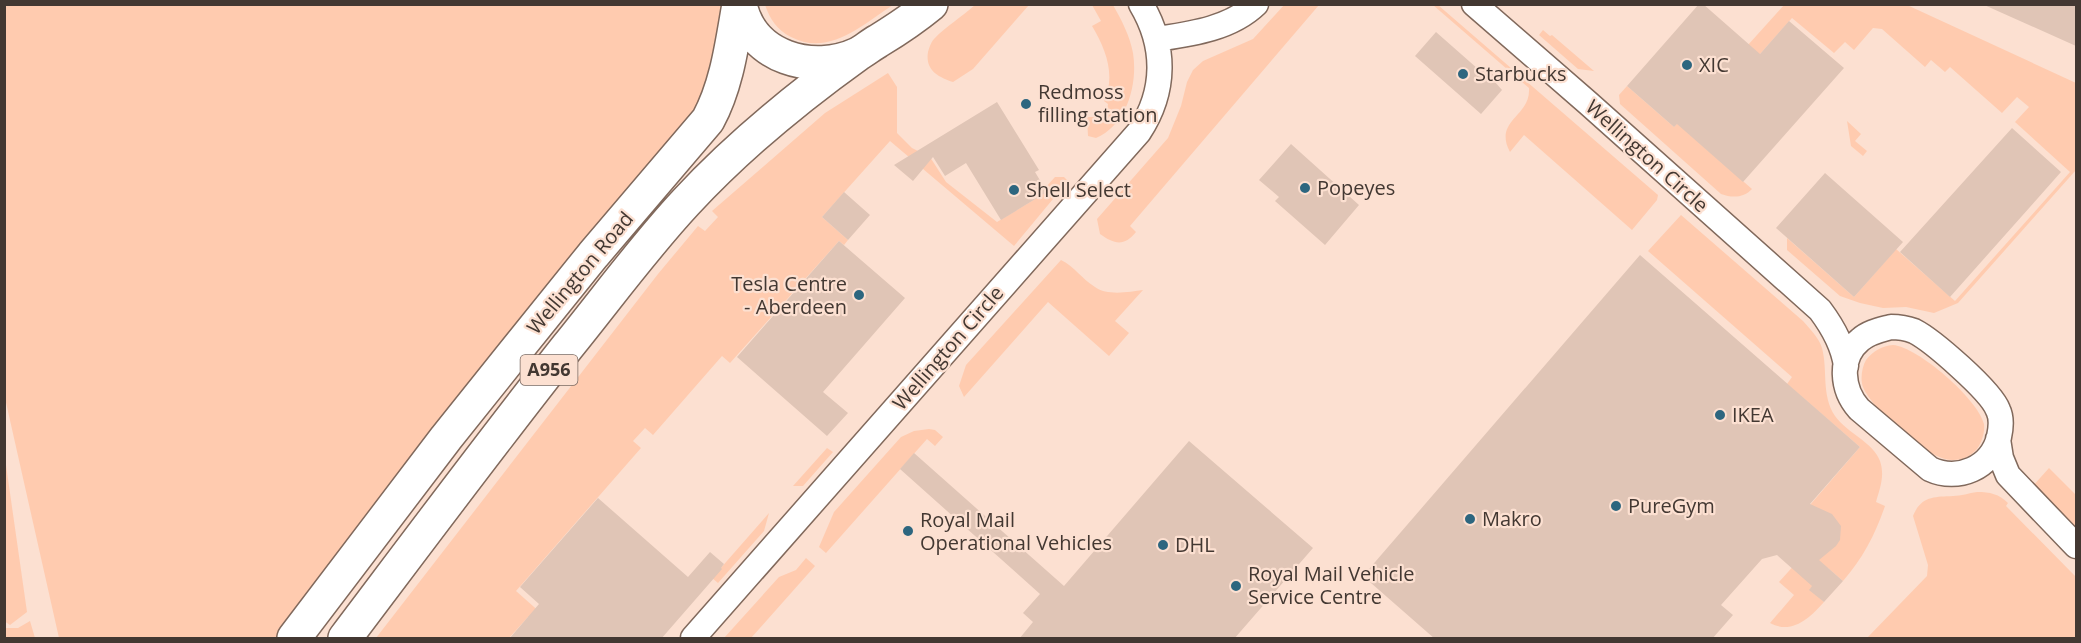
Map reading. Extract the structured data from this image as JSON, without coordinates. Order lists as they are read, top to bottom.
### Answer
{
  "streets": {
    "main road": ["Wellington Road", "A956"],
    "street": ["Wellington Circle"]
  },
  "crossings": [
    ["Wellington Road", "A956"]
  ],
  "places": [
    "XIC",
    "Starbucks",
    "Redmoss filling station",
    "Popeyes",
    "Shell Select",
    "Tesla Centre - Aberdeen",
    "IKEA",
    "PureGym",
    "Makro",
    "Royal Mail Operational Vehicles",
    "DHL",
    "Royal Mail Vehicle Service Centre"
  ]
}
